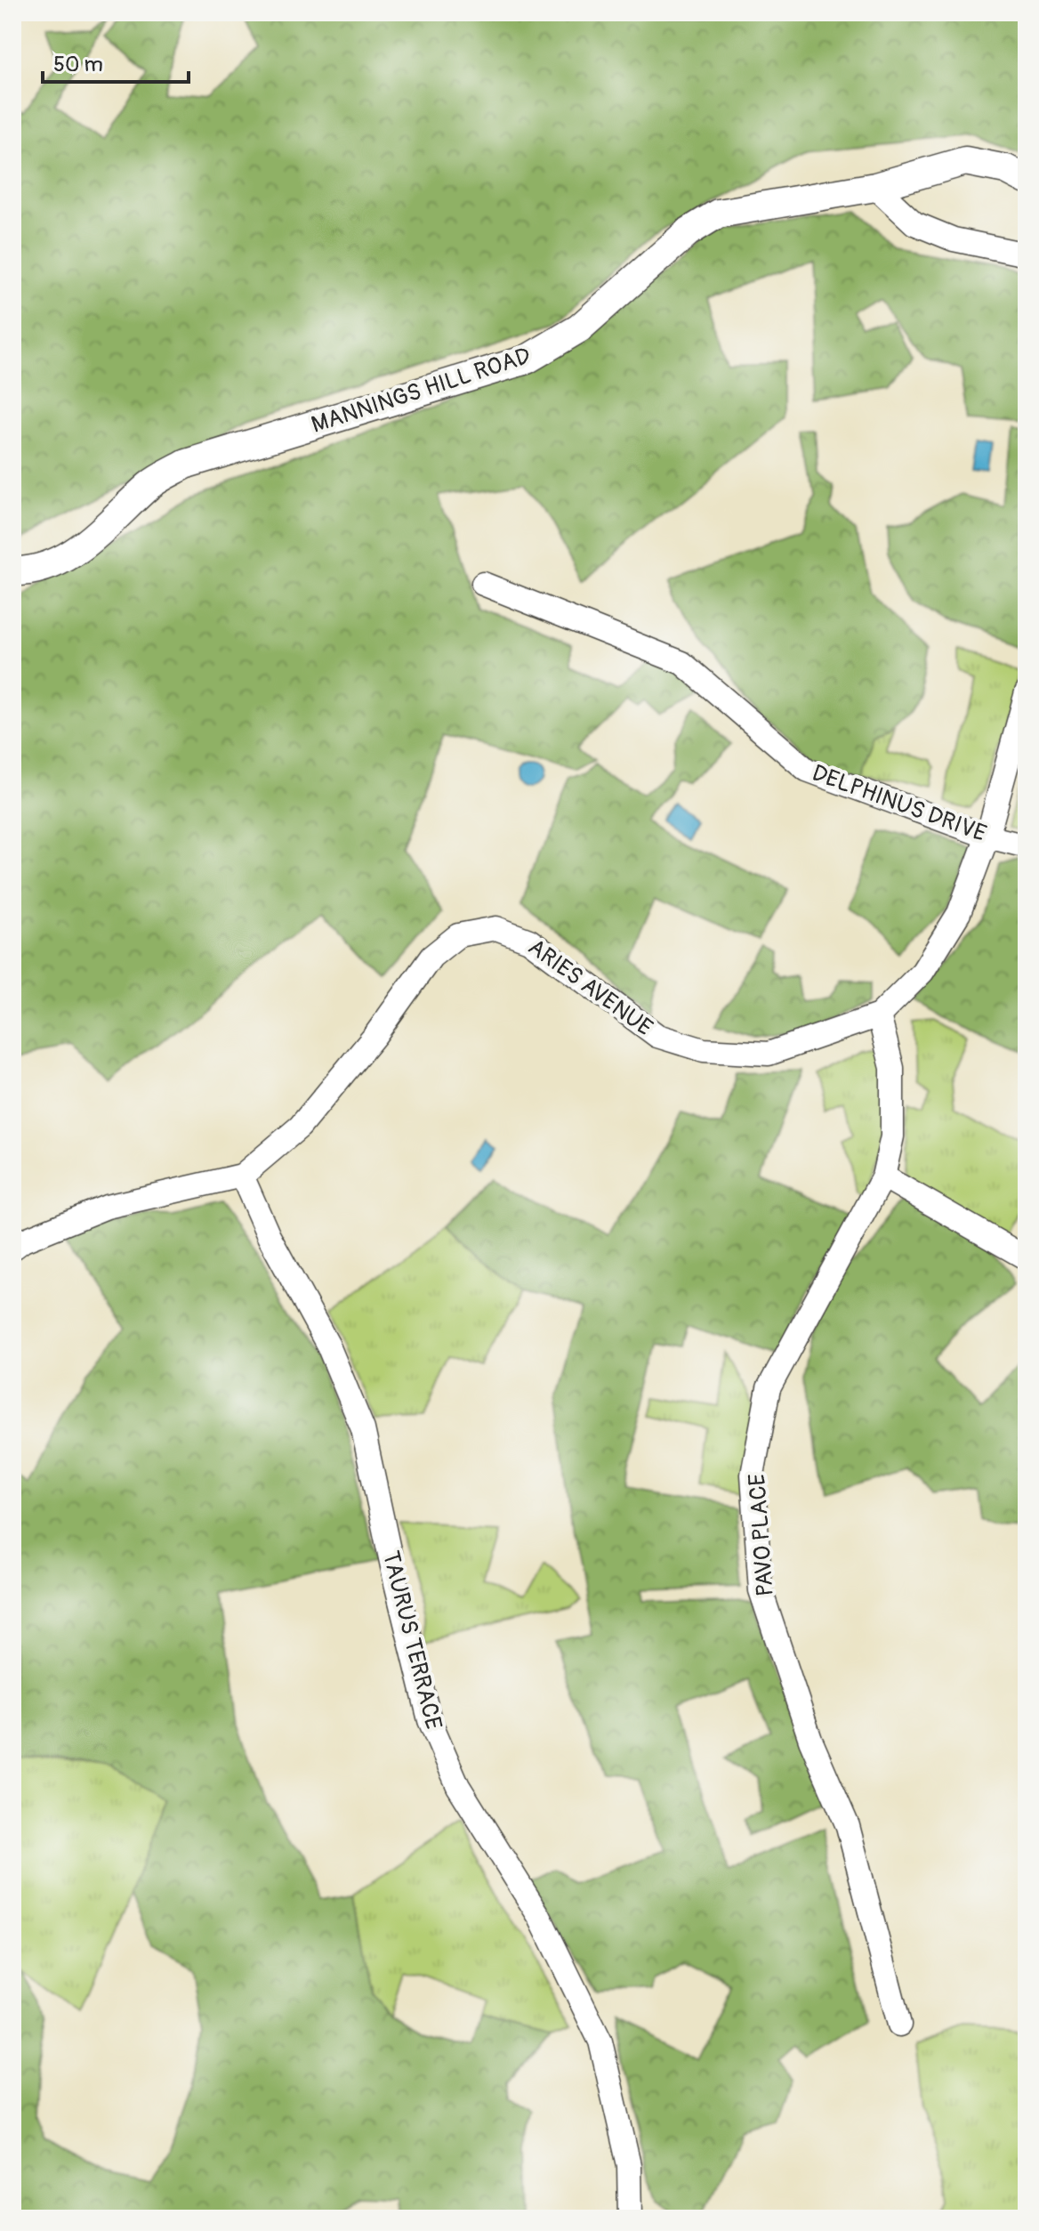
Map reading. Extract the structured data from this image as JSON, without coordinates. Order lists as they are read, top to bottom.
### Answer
{
  "streets": {
    "main road": ["MANNINGS HILL ROAD"],
    "street": [
      "DELPHINUS DRIVE",
      "ARIES AVENUE",
      "PAVO PLACE",
      "TAURUS TERRACE"
    ]
  },
  "crossings": [
    ["DELPHINUS DRIVE", "ARIES AVENUE"],
    ["ARIES AVENUE", "PAVO PLACE"],
    ["ARIES AVENUE", "TAURUS TERRACE"]
  ],
  "scale_bar": "50 m"
}
